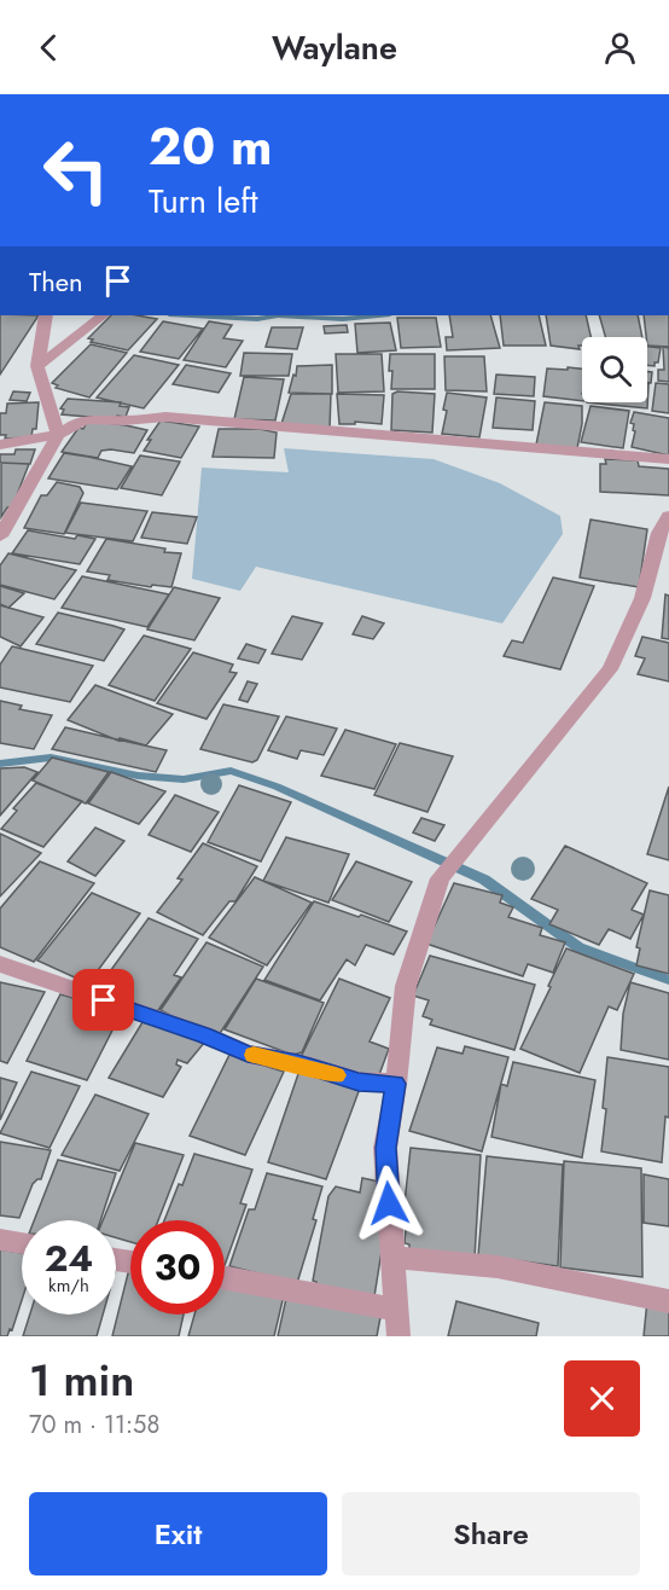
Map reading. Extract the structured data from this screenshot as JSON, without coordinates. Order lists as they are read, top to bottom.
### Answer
{
  "page": {
    "header": "Waylane",
    "turn": ["20 m", "Turn left"],
    "then": "Then",
    "speed": "24 km/h",
    "limit": "30",
    "heading": ["1 min", "70 m · 11:58"],
    "buttons": ["Exit", "Share"]
  }
}
